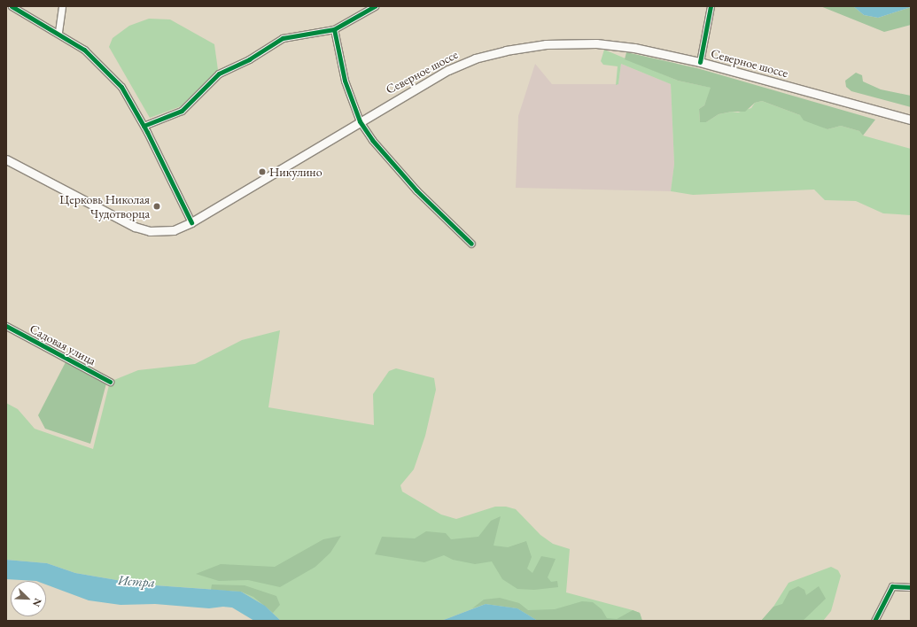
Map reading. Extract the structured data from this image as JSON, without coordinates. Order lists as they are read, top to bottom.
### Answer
{
  "streets": {
    "main road": ["Северное шоссе"],
    "street": ["Садовая улица"]
  },
  "water": ["Истра"],
  "places": ["Никулино", "Церковь Николая Чудотворца"],
  "north": "bottom right"
}
